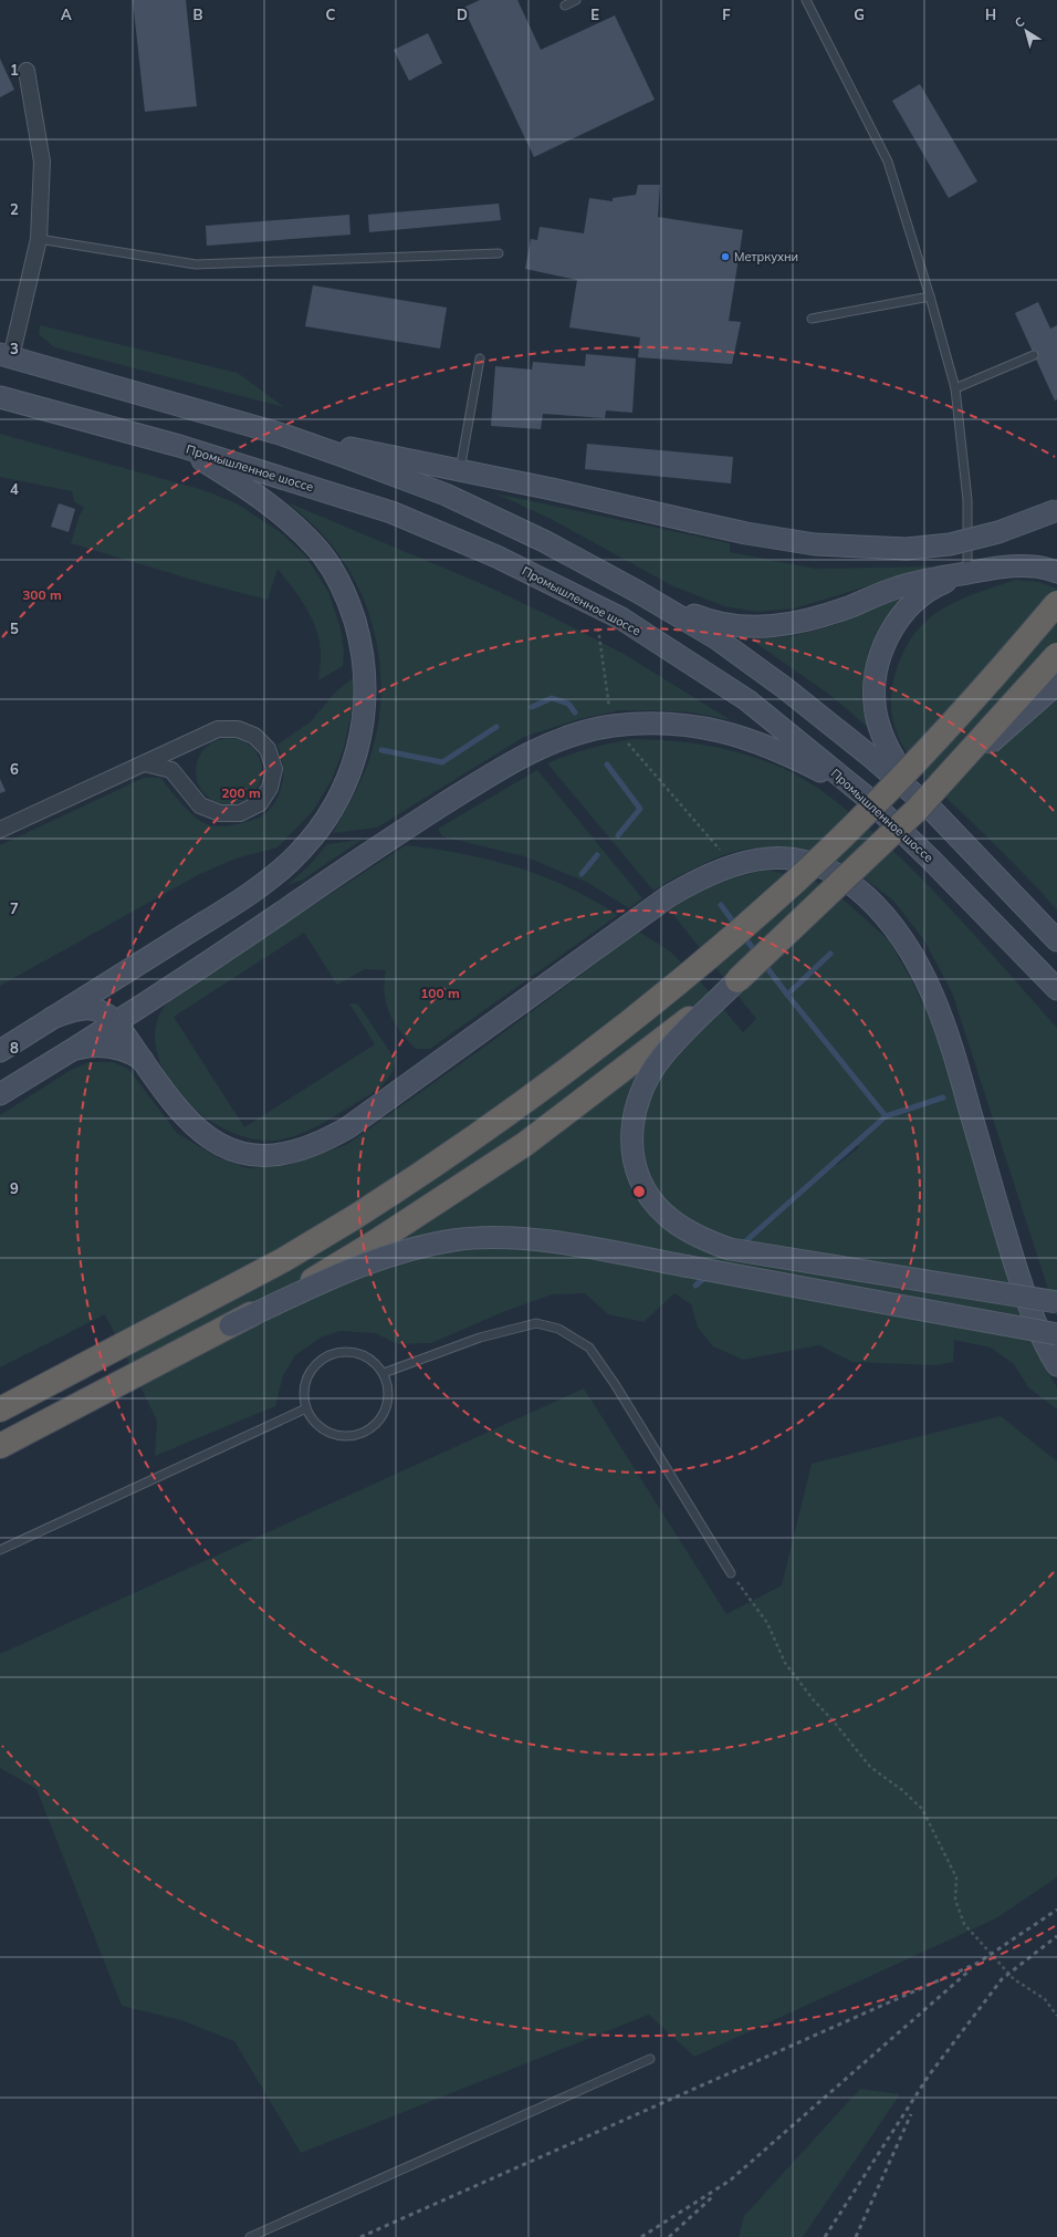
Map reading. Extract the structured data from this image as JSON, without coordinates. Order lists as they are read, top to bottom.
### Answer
{
  "streets": {
    "main road": ["Промышленное шоссе"]
  },
  "places": ["Метркухни"],
  "north": "top left",
  "grid": {
    "columns": [
      "A",
      "B",
      "C",
      "D",
      "E",
      "F",
      "G",
      "H"
    ],
    "rows": [
      "1",
      "2",
      "3",
      "4",
      "5",
      "6",
      "7",
      "8",
      "9"
    ]
  },
  "rings": ["300 m", "200 m", "100 m"]
}
